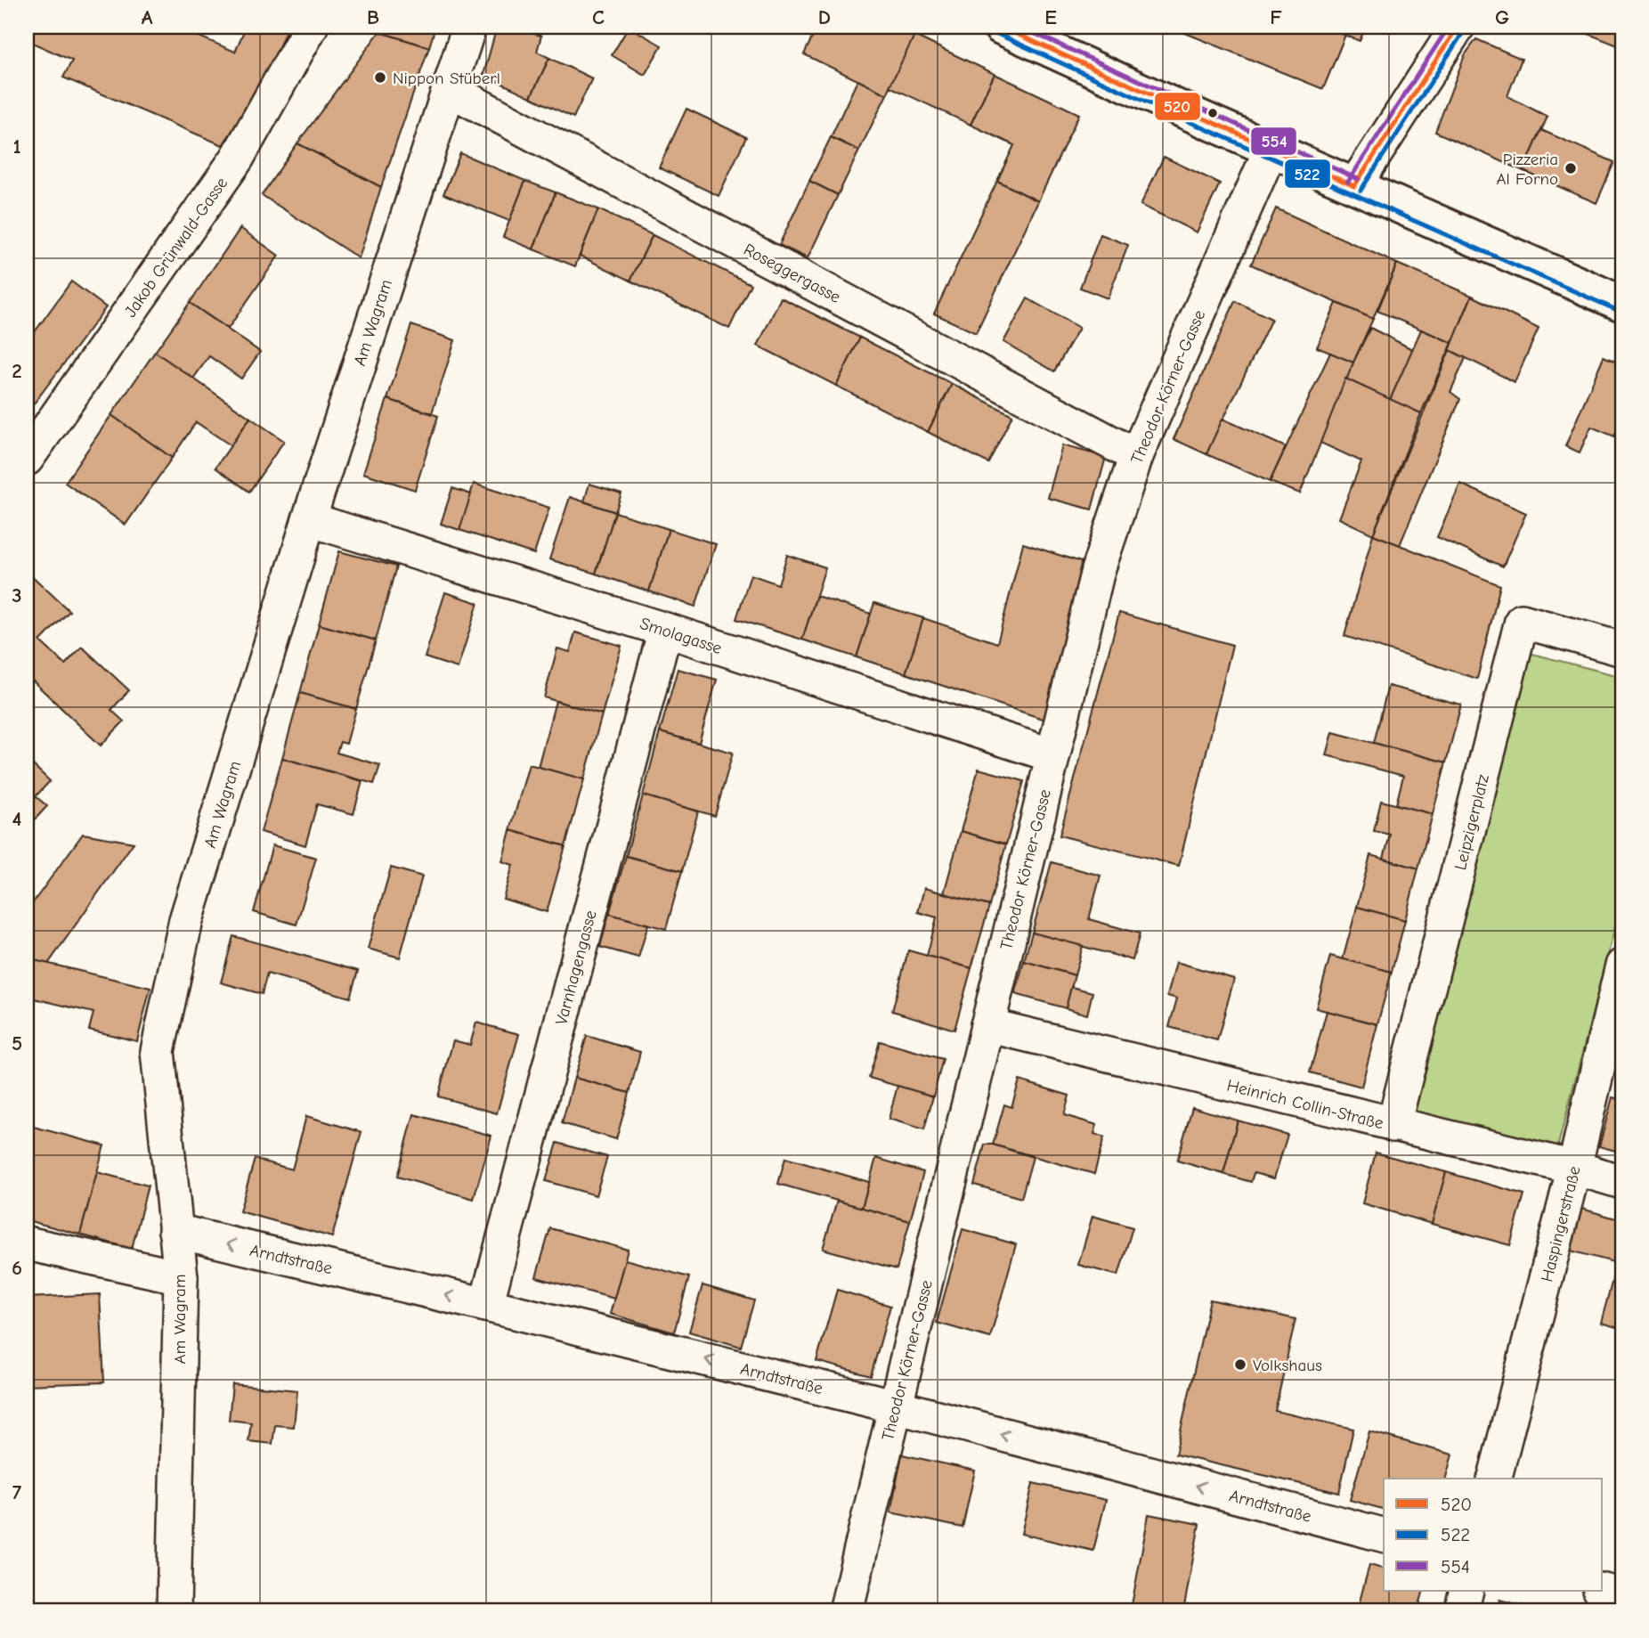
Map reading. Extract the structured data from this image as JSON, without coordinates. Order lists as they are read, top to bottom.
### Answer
{
  "streets": {
    "street": [
      "Jakob Grünwald-Gasse",
      "Roseggergasse",
      "Am Wagram",
      "Theodor Körner-Gasse",
      "Smolagasse",
      "Leipzigerplatz",
      "Varnhagengasse",
      "Heinrich Collin-Straße",
      "Haspingerstraße",
      "Arndtstraße"
    ]
  },
  "crossings": [
    ["Roseggergasse", "Am Wagram"],
    ["Roseggergasse", "Theodor Körner-Gasse"],
    ["Am Wagram", "Smolagasse"],
    ["Am Wagram", "Arndtstraße"],
    ["Theodor Körner-Gasse", "Smolagasse"],
    ["Theodor Körner-Gasse", "Heinrich Collin-Straße"],
    ["Theodor Körner-Gasse", "Arndtstraße"],
    ["Smolagasse", "Varnhagengasse"],
    ["Leipzigerplatz", "Heinrich Collin-Straße"],
    ["Varnhagengasse", "Arndtstraße"],
    ["Heinrich Collin-Straße", "Haspingerstraße"]
  ],
  "one_way": ["Arndtstraße"],
  "places": ["Nippon Stüberl", "Pizzeria Al Forno", "Volkshaus"],
  "lines": ["transit line 520", "transit line 554", "transit line 522"],
  "legend": ["520", "522", "554"],
  "grid": {
    "columns": [
      "A",
      "B",
      "C",
      "D",
      "E",
      "F",
      "G"
    ],
    "rows": [
      "1",
      "2",
      "3",
      "4",
      "5",
      "6",
      "7"
    ]
  }
}
